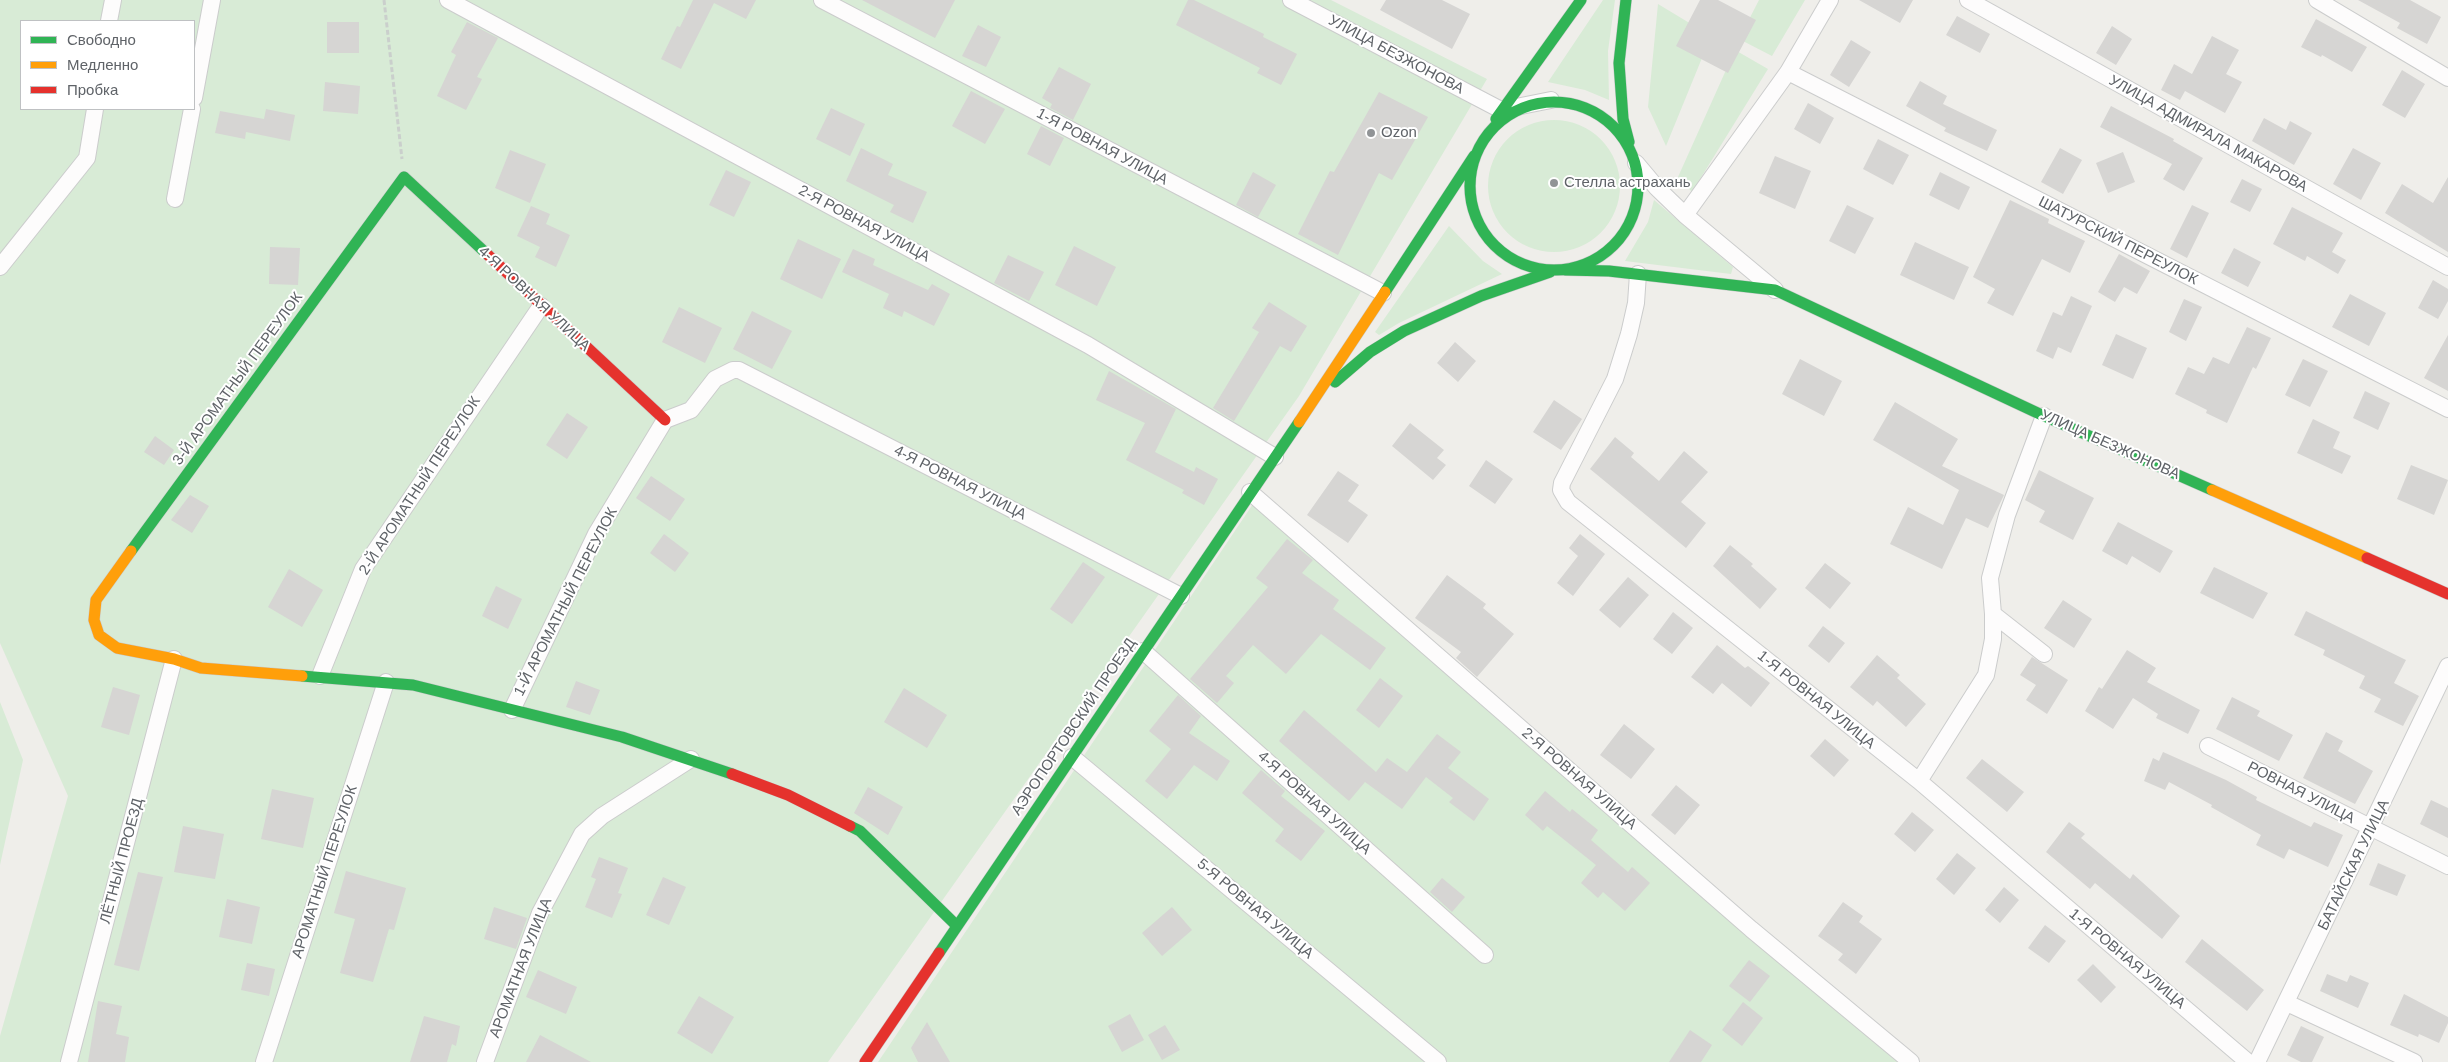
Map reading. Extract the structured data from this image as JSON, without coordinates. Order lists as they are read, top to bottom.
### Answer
{
  "streets": {
    "street": [
      "УЛИЦА БЕЗЖОНОВА",
      "УЛИЦА АДМИРАЛА МАКАРОВА",
      "1-Я РОВНАЯ УЛИЦА",
      "2-Я РОВНАЯ УЛИЦА",
      "ШАТУРСКИЙ ПЕРЕУЛОК",
      "4-Я РОВНАЯ УЛИЦА",
      "3-Й АРОМАТНЫЙ ПЕРЕУЛОК",
      "2-Й АРОМАТНЫЙ ПЕРЕУЛОК",
      "1-Й АРОМАТНЫЙ ПЕРЕУЛОК",
      "АЭРОПОРТОВСКИЙ ПРОЕЗД",
      "РОВНАЯ УЛИЦА",
      "ЛЁТНЫЙ ПРОЕЗД",
      "БАТАЙСКАЯ УЛИЦА",
      "АРОМАТНЫЙ ПЕРЕУЛОК",
      "5-Я РОВНАЯ УЛИЦА",
      "АРОМАТНАЯ УЛИЦА"
    ]
  },
  "crossings": [
    ["УЛИЦА БЕЗЖОНОВА", "1-Я РОВНАЯ УЛИЦА"],
    ["2-Я РОВНАЯ УЛИЦА", "АЭРОПОРТОВСКИЙ ПРОЕЗД"],
    ["4-Я РОВНАЯ УЛИЦА", "3-Й АРОМАТНЫЙ ПЕРЕУЛОК"],
    ["4-Я РОВНАЯ УЛИЦА", "2-Й АРОМАТНЫЙ ПЕРЕУЛОК"],
    ["4-Я РОВНАЯ УЛИЦА", "1-Й АРОМАТНЫЙ ПЕРЕУЛОК"],
    ["4-Я РОВНАЯ УЛИЦА", "АЭРОПОРТОВСКИЙ ПРОЕЗД"],
    ["3-Й АРОМАТНЫЙ ПЕРЕУЛОК", "ЛЁТНЫЙ ПРОЕЗД"],
    ["АЭРОПОРТОВСКИЙ ПРОЕЗД", "5-Я РОВНАЯ УЛИЦА"],
    ["РОВНАЯ УЛИЦА", "БАТАЙСКАЯ УЛИЦА"]
  ],
  "places": ["Ozon", "Стелла астрахань"],
  "legend": ["Свободно", "Медленно", "Пробка"]
}
